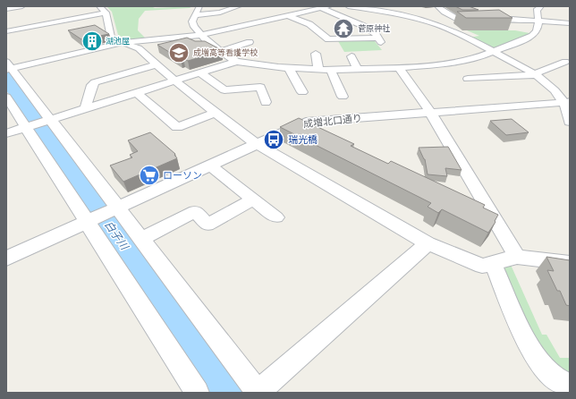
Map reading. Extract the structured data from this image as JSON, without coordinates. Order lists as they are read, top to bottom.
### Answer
{
  "streets": {
    "street": ["成増北口通り"]
  },
  "water": ["白子川"],
  "places": {
    "temple": ["菅原神社"],
    "building": ["湖池屋"],
    "school or university": ["成増高等看護学校"],
    "bus stop": ["瑞光橋"],
    "supermarket": ["ローソン"]
  }
}
